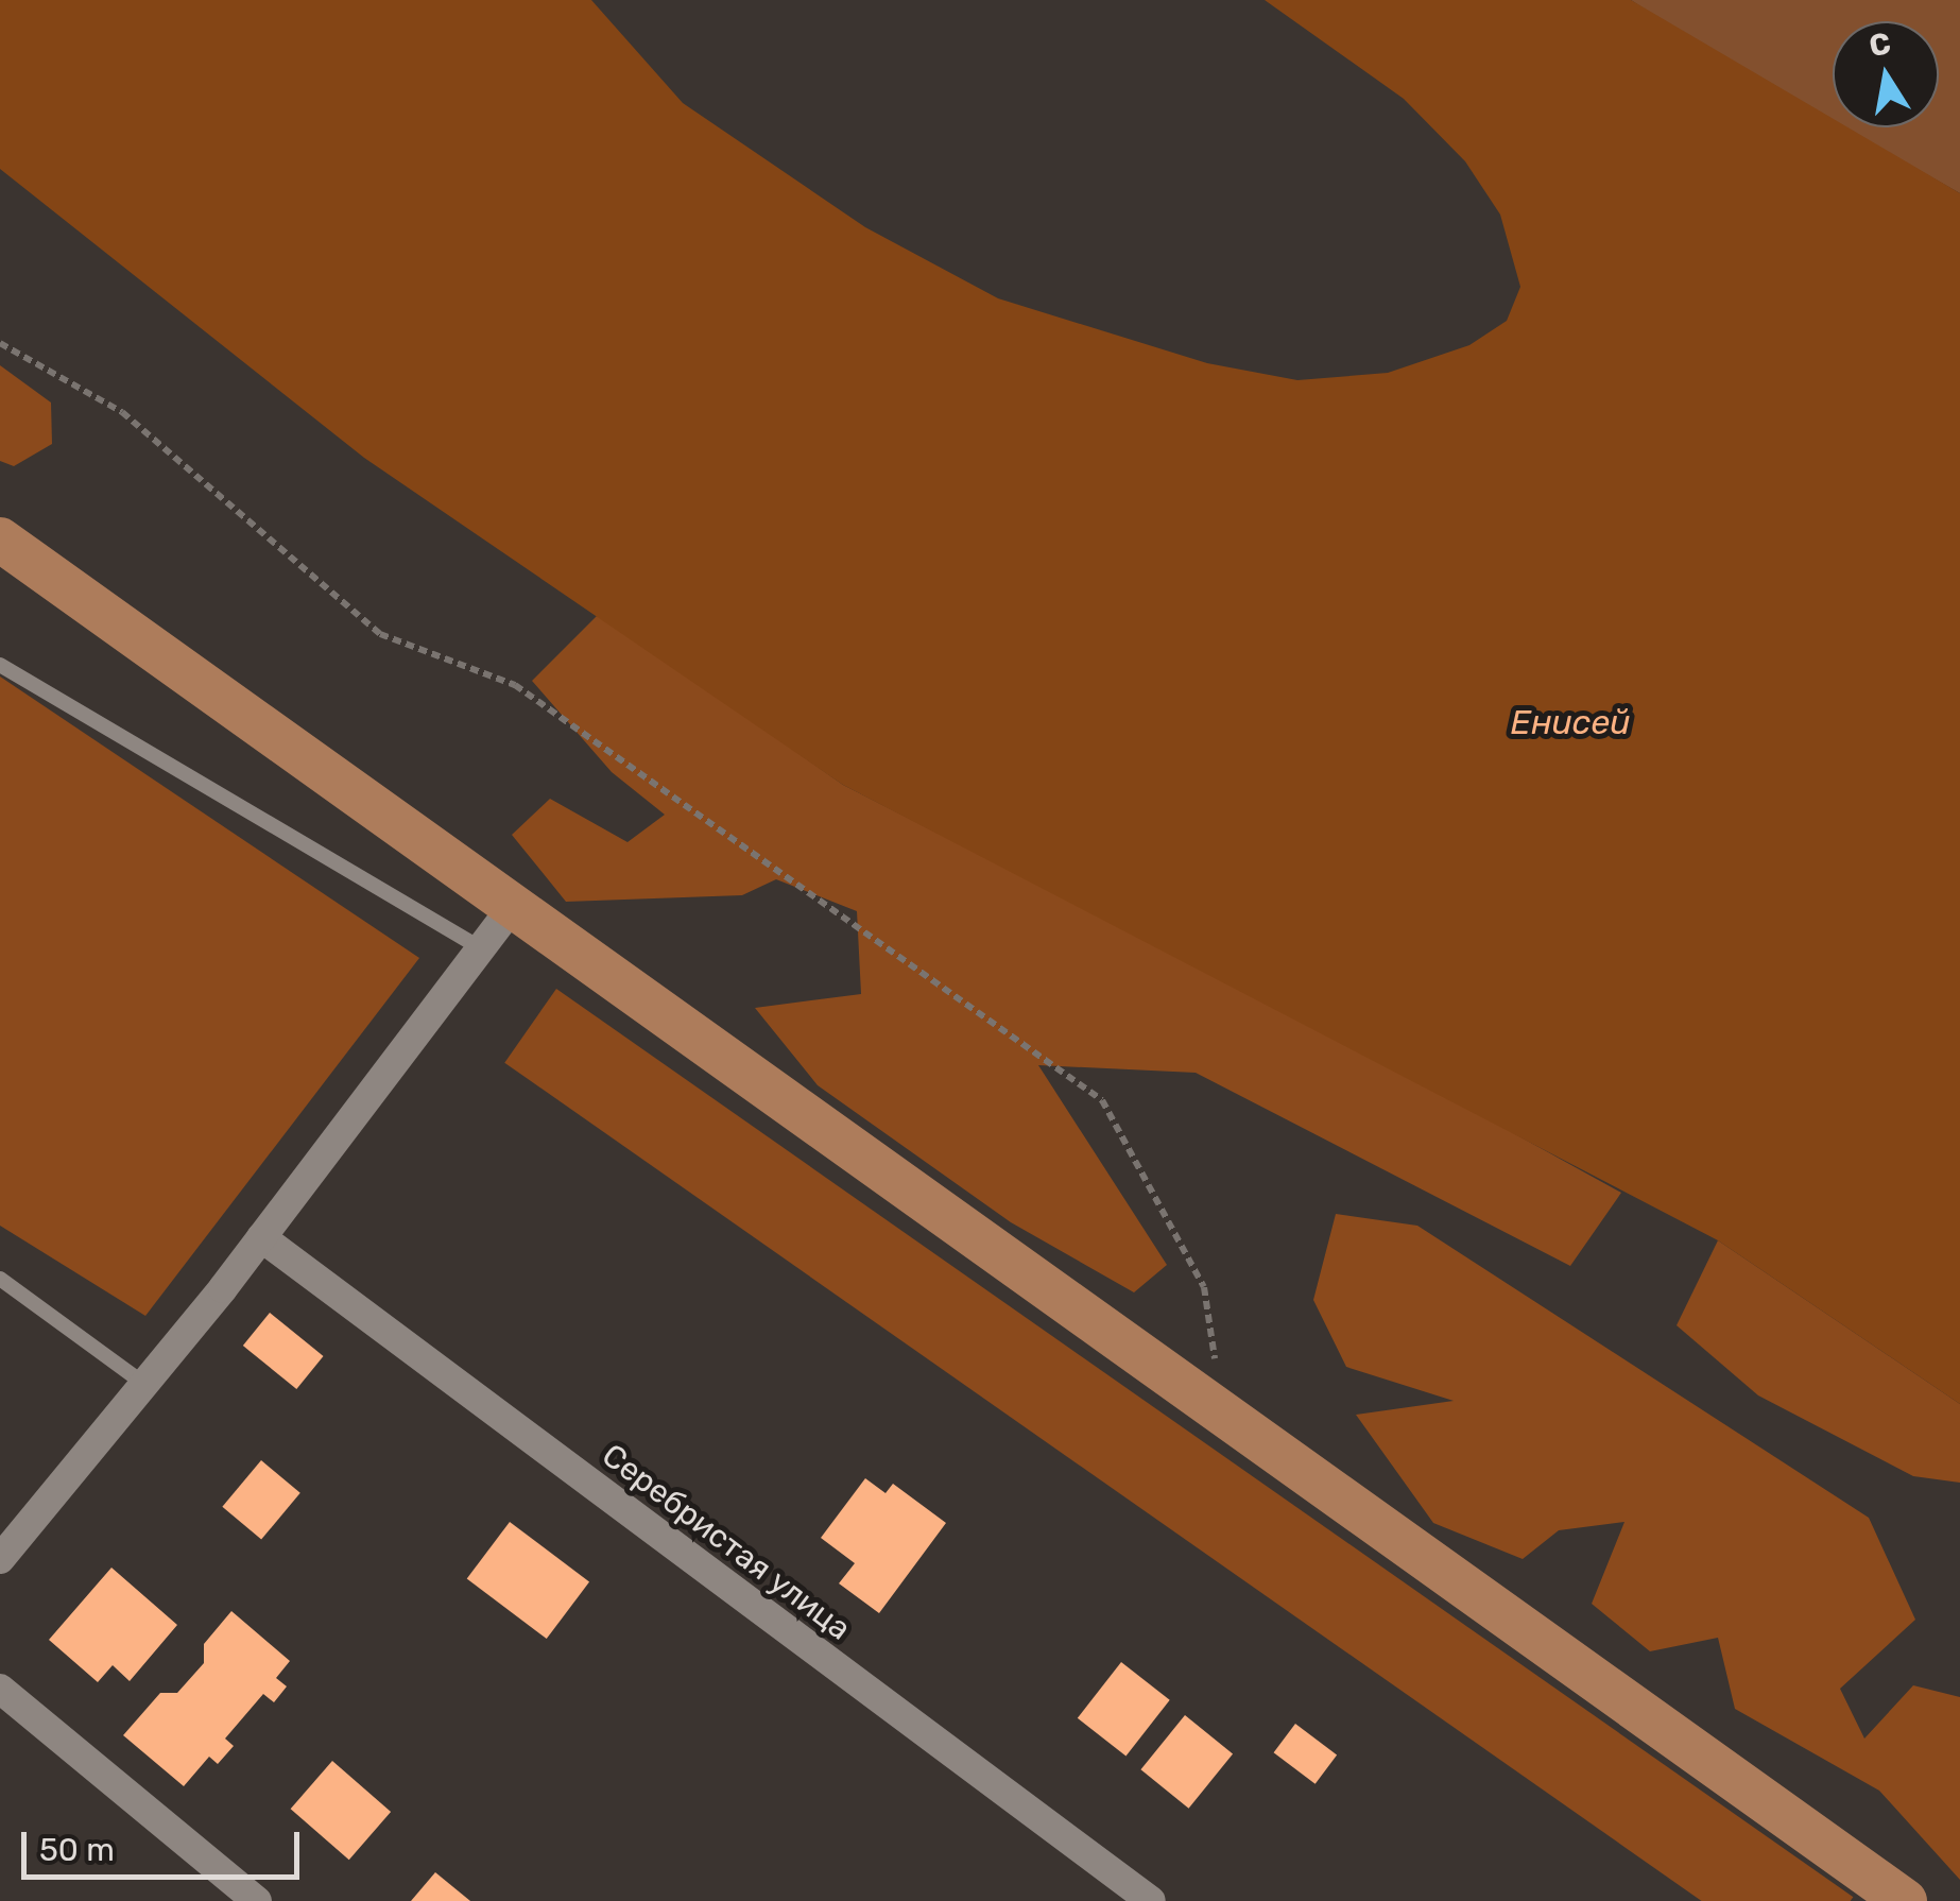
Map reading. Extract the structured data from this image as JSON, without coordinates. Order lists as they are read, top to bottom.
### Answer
{
  "streets": {
    "street": ["Серебристая улица"]
  },
  "water": ["Енисей"],
  "scale_bar": "50 m",
  "north": "top"
}
